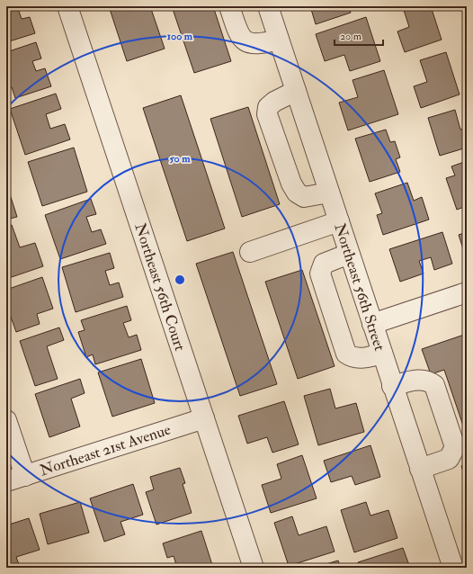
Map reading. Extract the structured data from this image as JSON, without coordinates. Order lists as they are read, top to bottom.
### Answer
{
  "streets": {
    "street": ["Northeast 56th Court", "Northeast 56th Street", "Northeast 21st Avenue"]
  },
  "crossings": [
    ["Northeast 56th Court", "Northeast 21st Avenue"]
  ],
  "scale_bar": "20 m",
  "rings": ["100 m", "50 m"]
}
